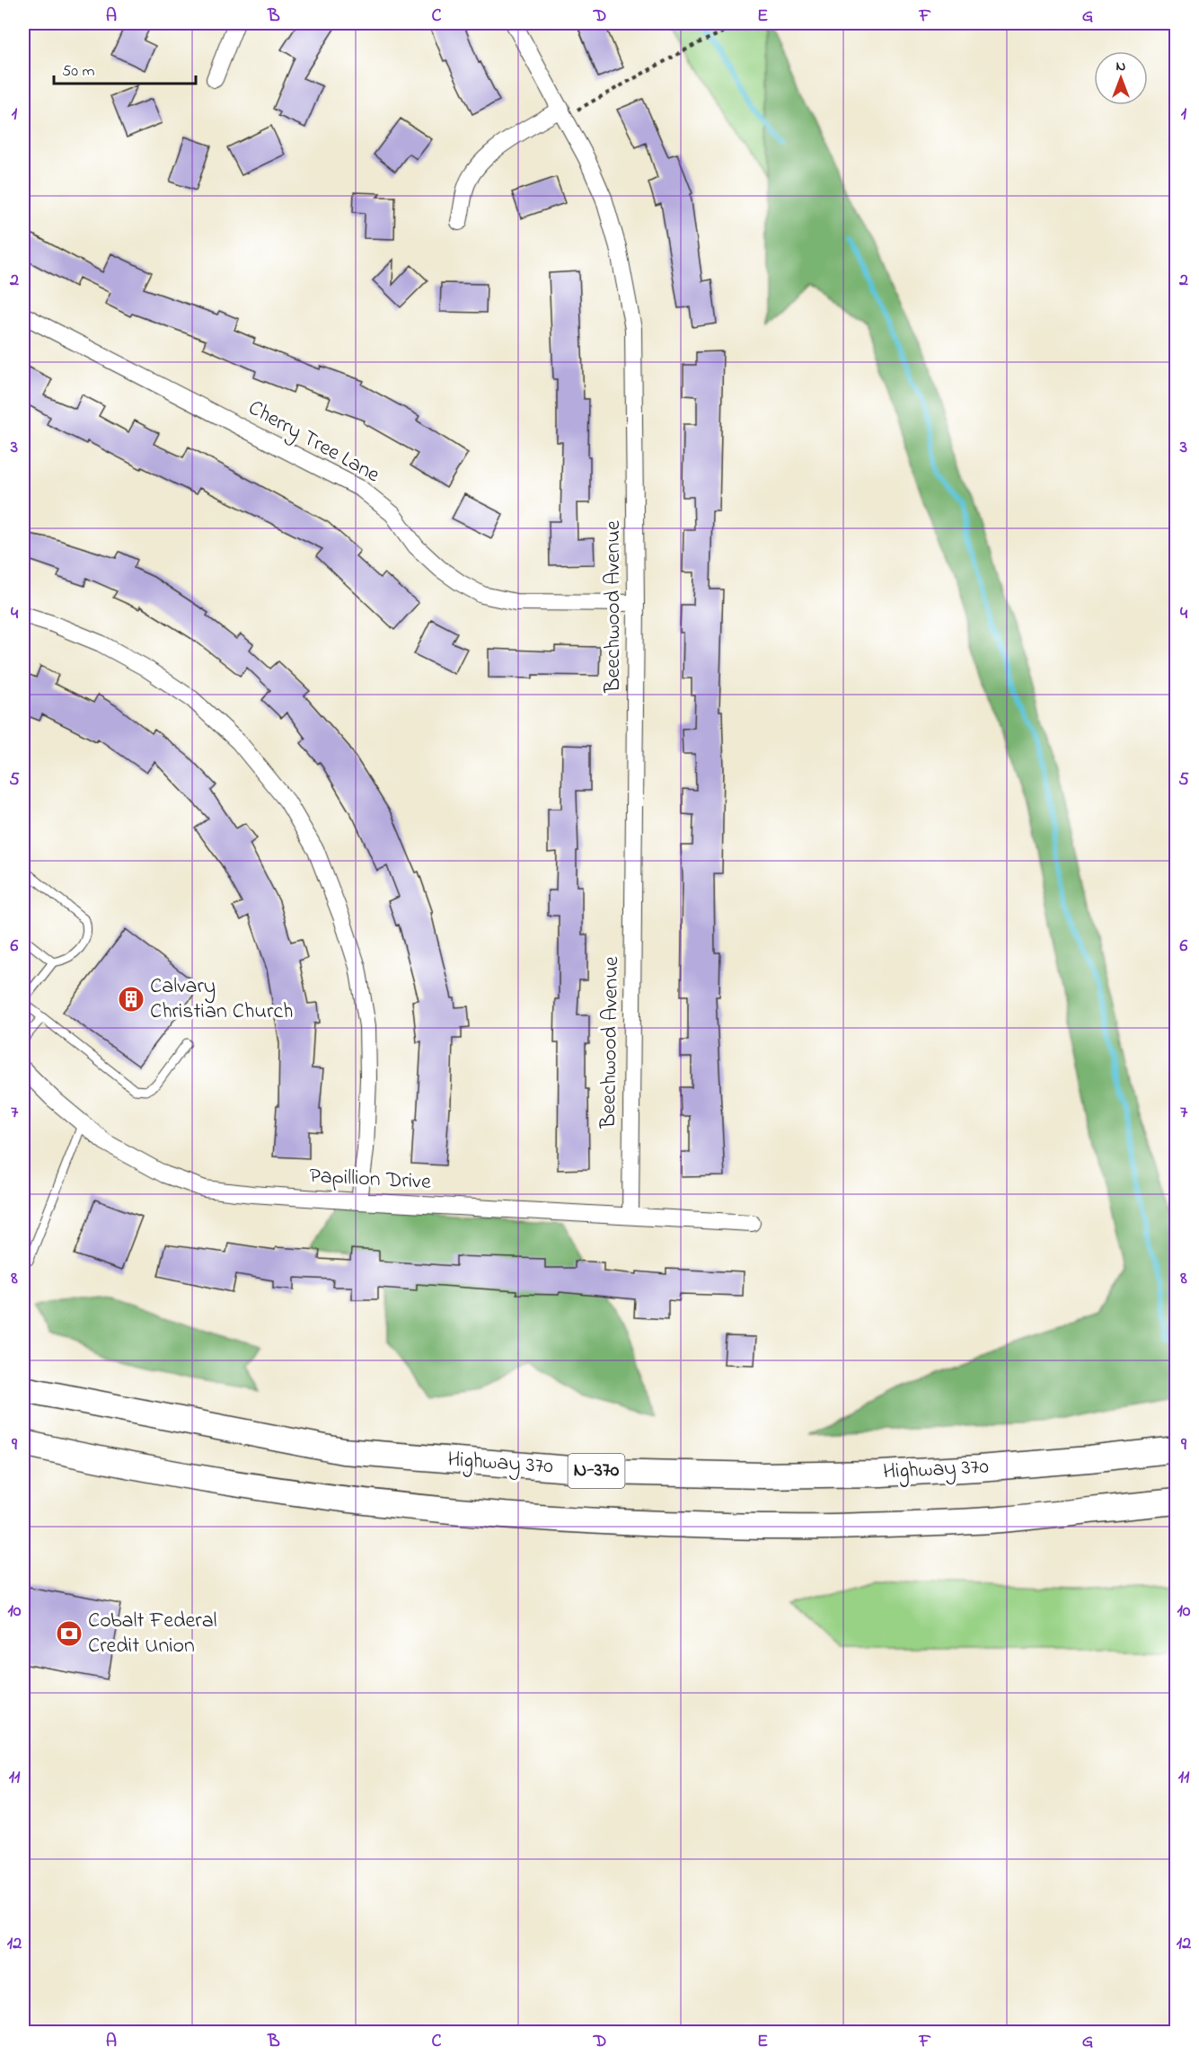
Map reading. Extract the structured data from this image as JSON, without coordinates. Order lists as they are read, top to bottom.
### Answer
{
  "streets": {
    "highway": ["Highway 370", "N-370"],
    "street": ["Cherry Tree Lane", "Beechwood Avenue", "Papillion Drive"]
  },
  "crossings": [
    ["Cherry Tree Lane", "Beechwood Avenue"],
    ["Beechwood Avenue", "Papillion Drive"]
  ],
  "places": {
    "building": ["Calvary Christian Church"],
    "bank": ["Cobalt Federal Credit Union"]
  },
  "scale_bar": "50 m",
  "north": "top",
  "grid": {
    "columns": [
      "A",
      "B",
      "C",
      "D",
      "E",
      "F",
      "G"
    ],
    "rows": [
      "1",
      "2",
      "3",
      "4",
      "5",
      "6",
      "7",
      "8",
      "9",
      "10",
      "11",
      "12"
    ]
  }
}
